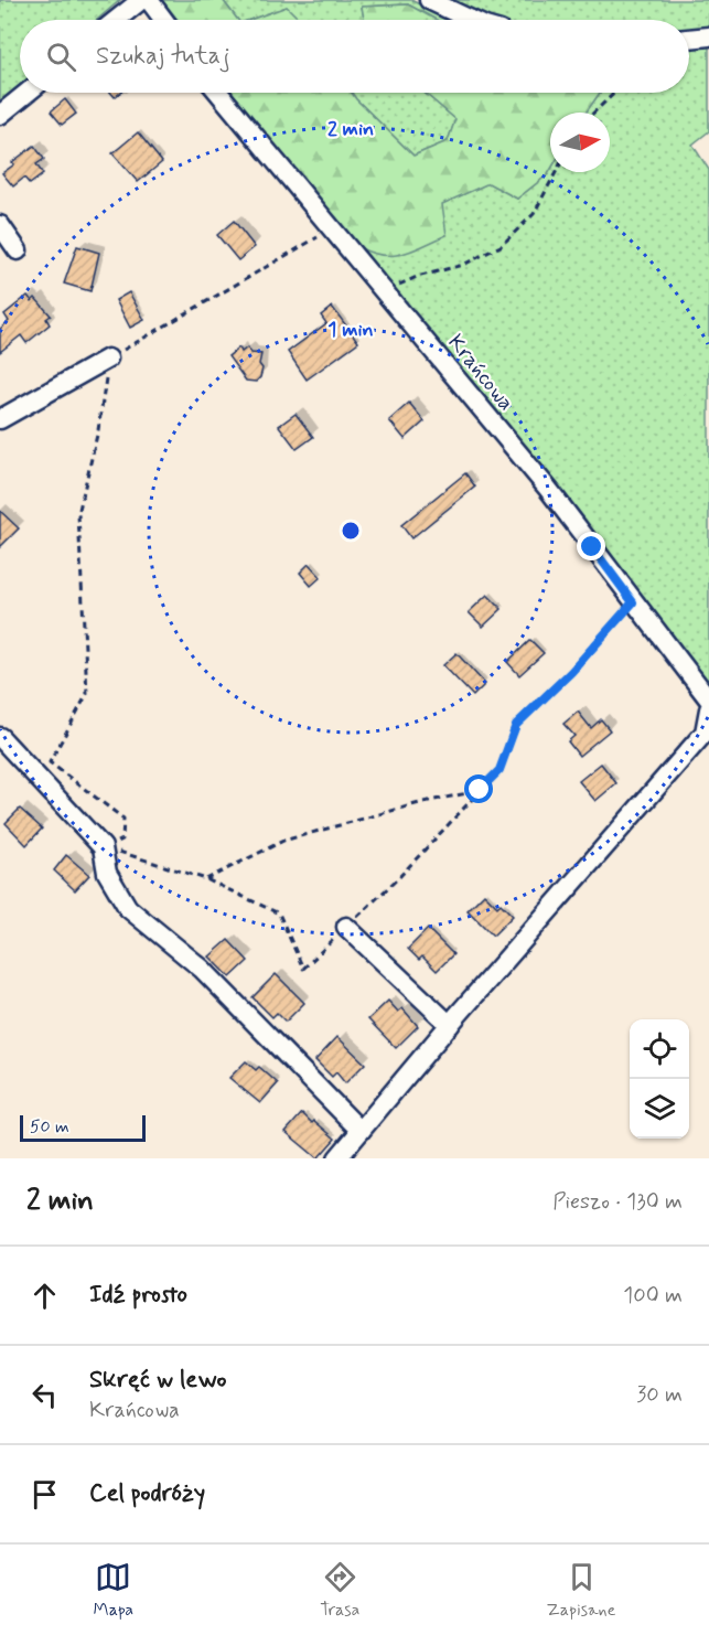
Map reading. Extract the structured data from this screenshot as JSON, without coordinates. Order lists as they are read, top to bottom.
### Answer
{
  "streets": {
    "street": ["Krańcowa"]
  },
  "scale_bar": "50 m",
  "north": "right",
  "page": {
    "search": "Szukaj tutaj",
    "scale": "50 m",
    "heading": ["2 min", "Pieszo · 130 m"],
    "list": [
      ["Idź prosto", "100 m"],
      ["Skręć w lewo", "Krańcowa", "30 m"],
      "Cel podróży"
    ],
    "nav": ["Mapa", "Trasa", "Zapisane"]
  },
  "rings": ["2 min", "1 min"]
}
